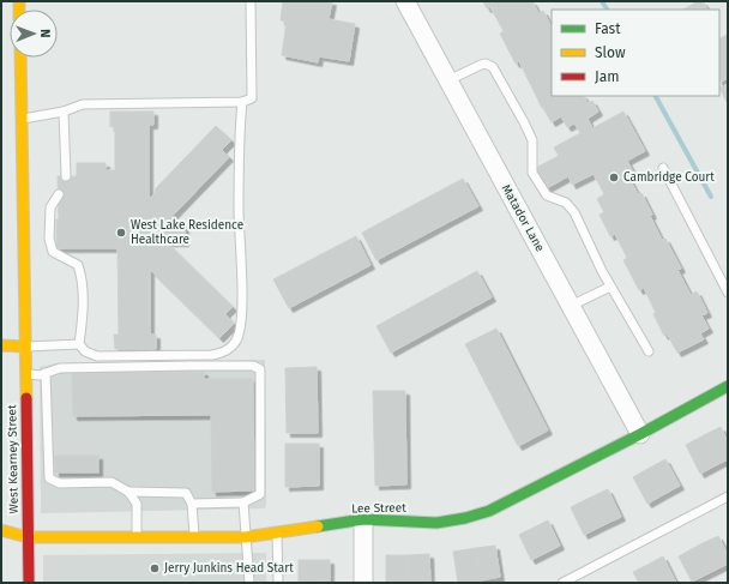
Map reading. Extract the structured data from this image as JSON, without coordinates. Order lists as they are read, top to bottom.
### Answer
{
  "streets": {
    "street": ["Matador Lane", "West Kearney Street", "Lee Street"]
  },
  "crossings": [
    ["Matador Lane", "Lee Street"],
    ["West Kearney Street", "Lee Street"]
  ],
  "places": ["Cambridge Court", "West Lake Residence Healthcare", "Jerry Junkins Head Start"],
  "legend": ["Fast", "Slow", "Jam"],
  "north": "right"
}
